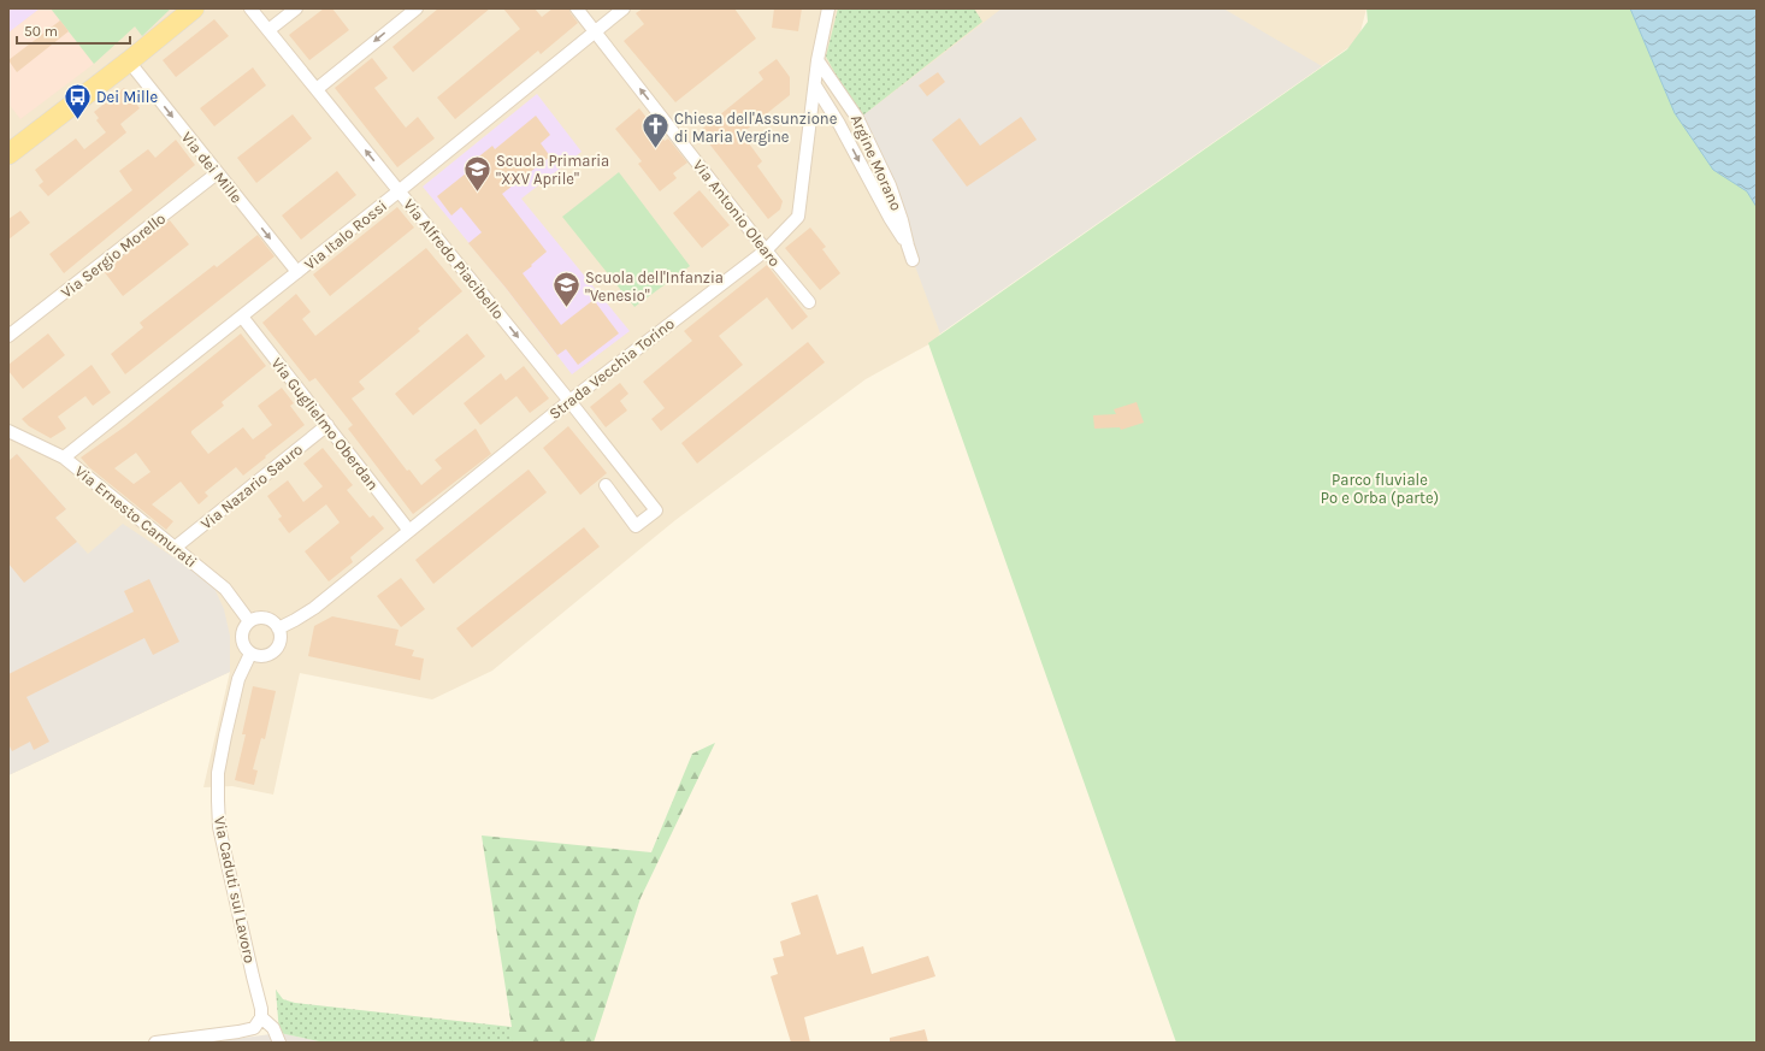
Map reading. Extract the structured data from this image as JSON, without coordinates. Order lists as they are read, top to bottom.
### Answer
{
  "streets": {
    "street": [
      "Argine Morano",
      "Via dei Mille",
      "Via Antonio Olearo",
      "Via Italo Rossi",
      "Via Sergio Morello",
      "Via Alfredo Piacibello",
      "Strada Vecchia Torino",
      "Via Guglielmo Oberdan",
      "Via Nazario Sauro",
      "Via Ernesto Camurati",
      "Via Caduti sul Lavoro"
    ]
  },
  "crossings": [
    ["Argine Morano", "Strada Vecchia Torino"],
    ["Via dei Mille", "Via Italo Rossi"],
    ["Via dei Mille", "Via Sergio Morello"],
    ["Via Antonio Olearo", "Via Italo Rossi"],
    ["Via Antonio Olearo", "Strada Vecchia Torino"],
    ["Via Italo Rossi", "Via Alfredo Piacibello"],
    ["Via Italo Rossi", "Via Guglielmo Oberdan"],
    ["Via Italo Rossi", "Via Ernesto Camurati"],
    ["Via Alfredo Piacibello", "Strada Vecchia Torino"],
    ["Strada Vecchia Torino", "Via Guglielmo Oberdan"],
    ["Strada Vecchia Torino", "Via Ernesto Camurati"],
    ["Strada Vecchia Torino", "Via Caduti sul Lavoro"],
    ["Via Guglielmo Oberdan", "Via Nazario Sauro"],
    ["Via Nazario Sauro", "Via Ernesto Camurati"],
    ["Via Ernesto Camurati", "Via Caduti sul Lavoro"]
  ],
  "one_way": ["Via dei Mille", "Via Antonio Olearo"],
  "parks": ["Parco fluviale Po e Orba (parte)"],
  "places": {
    "bus stop": ["Dei Mille"],
    "church": ["Chiesa dell'Assunzione di Maria Vergine"],
    "school or university": ["Scuola Primaria \"XXV Aprile\"", "Scuola dell'Infanzia \"Venesio\""]
  },
  "scale_bar": "50 m"
}
